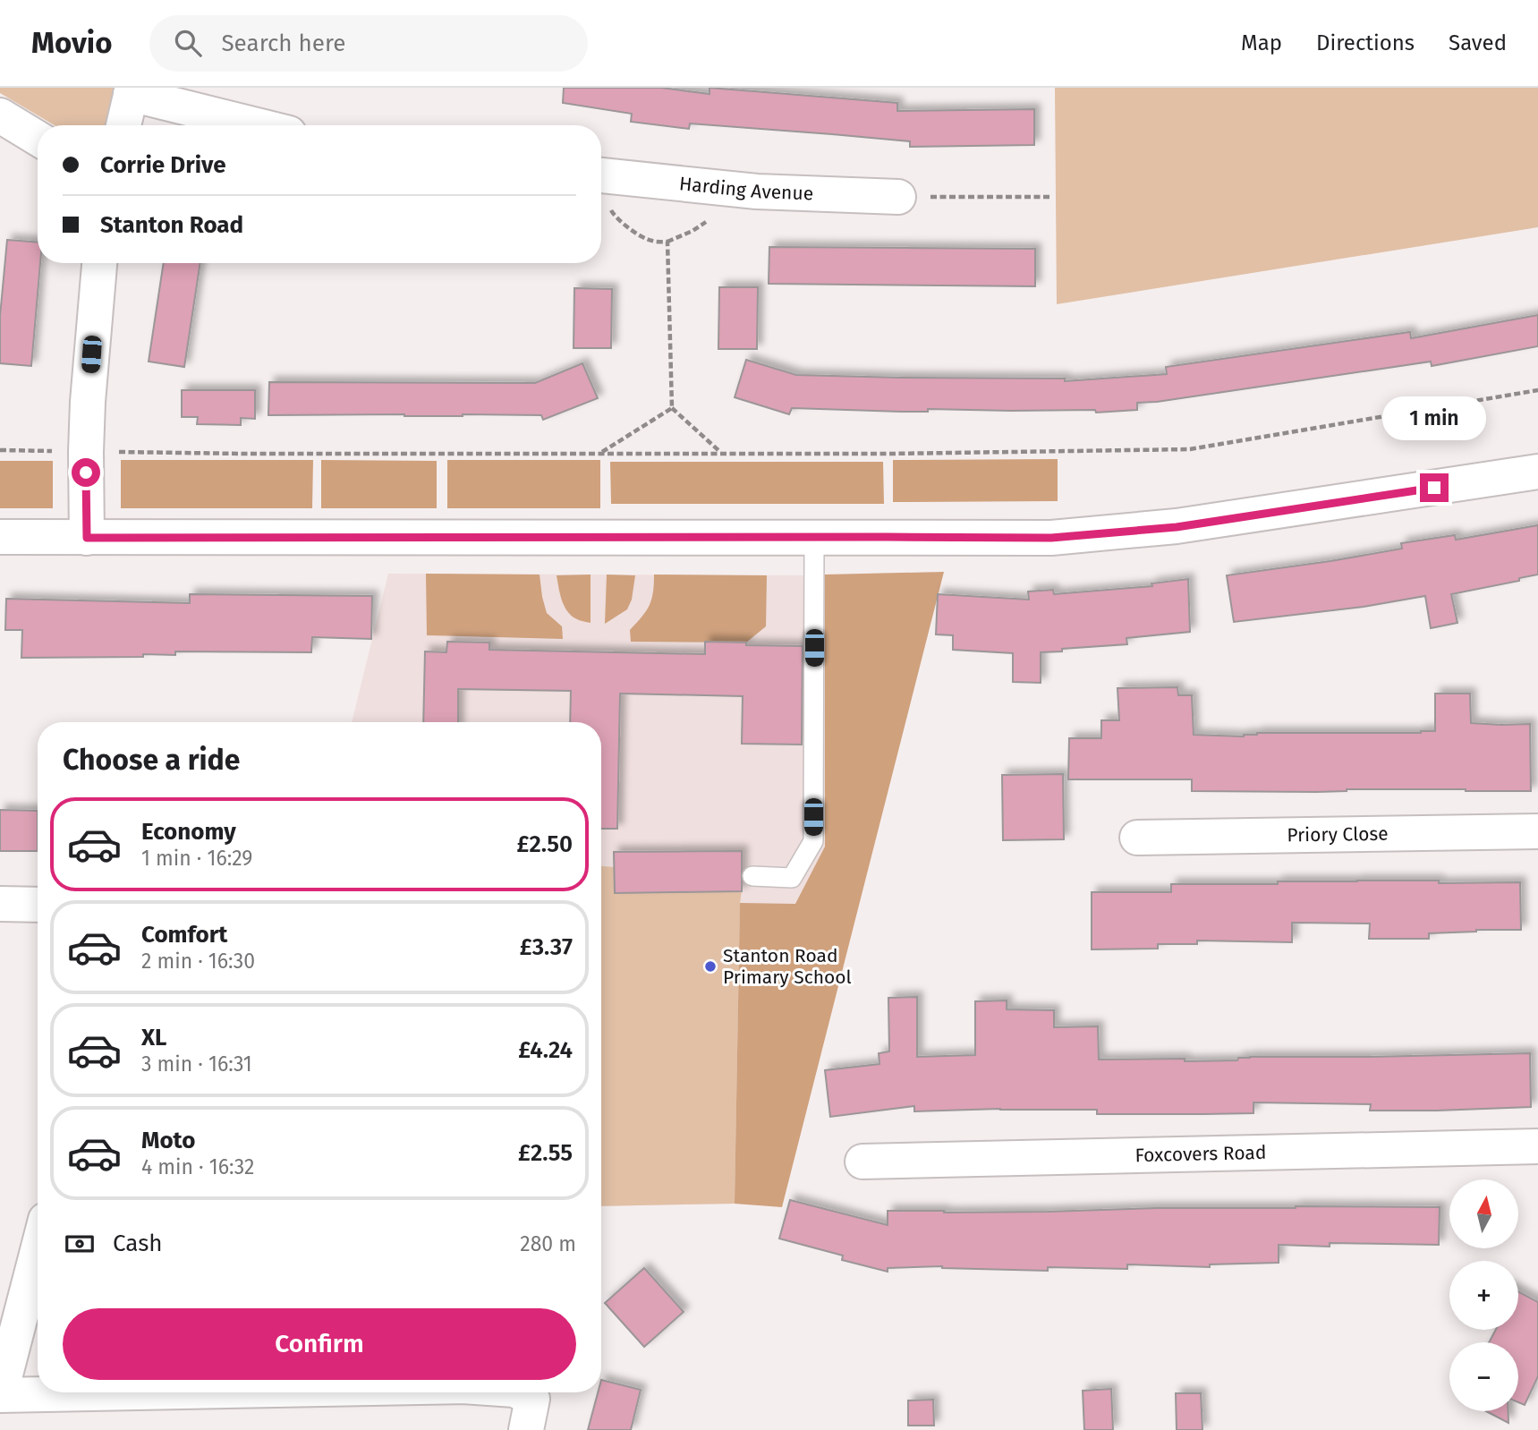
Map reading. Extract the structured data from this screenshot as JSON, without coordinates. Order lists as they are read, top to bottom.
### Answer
{
  "streets": {
    "street": ["Harding Avenue", "Priory Close", "Foxcovers Road"]
  },
  "places": ["Stanton Road Primary School"],
  "north": "top",
  "page": {
    "header": "Movio",
    "search": "Search here",
    "nav": ["Map", "Directions", "Saved"],
    "banner": ["Corrie Drive", "Stanton Road"],
    "bubble": "1 min",
    "heading": "Choose a ride",
    "list": [
      {
        "name": "Economy",
        "note": "1 min · 16:29",
        "value": "£2.50"
      },
      {
        "name": "Comfort",
        "note": "2 min · 16:30",
        "value": "£3.37"
      },
      {
        "name": "XL",
        "note": "3 min · 16:31",
        "value": "£4.24"
      },
      {
        "name": "Moto",
        "note": "4 min · 16:32",
        "value": "£2.55"
      }
    ],
    "map_buttons": ["+", "−"],
    "pay": ["Cash", "280 m"],
    "buttons": "Confirm"
  }
}
